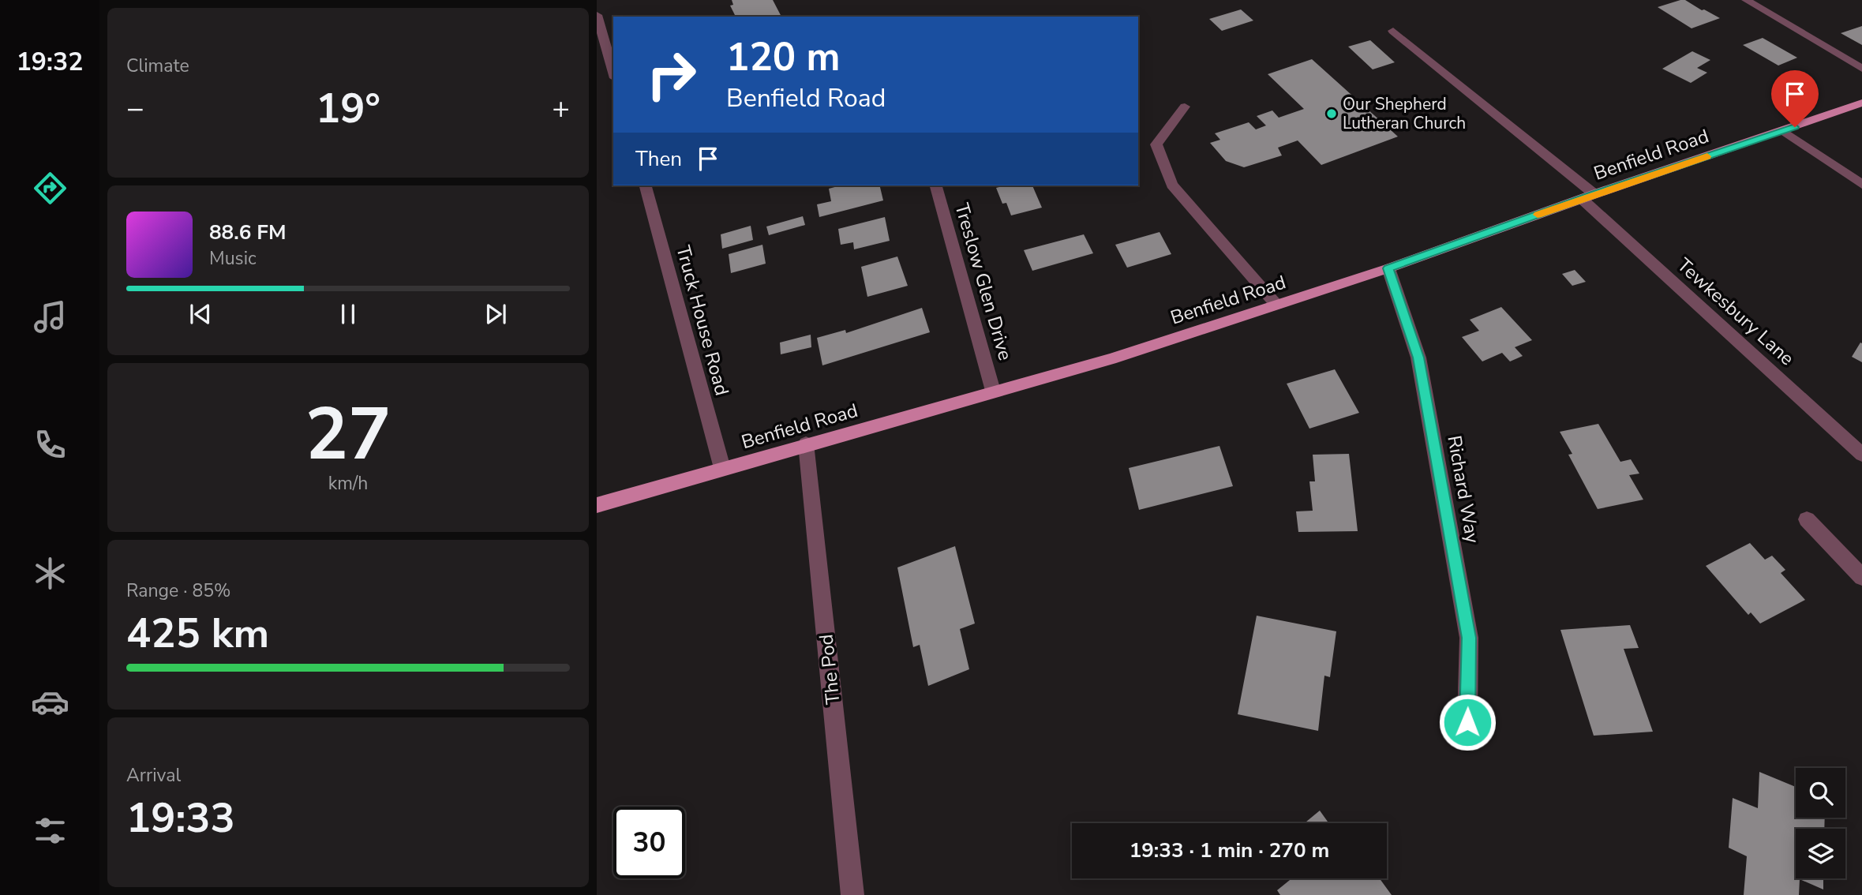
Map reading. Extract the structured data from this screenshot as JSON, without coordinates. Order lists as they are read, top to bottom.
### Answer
{
  "streets": {
    "main road": ["Benfield Road"],
    "street": [
      "Treslow Glen Drive",
      "Tewkesbury Lane",
      "Truck House Road",
      "Richard Way",
      "The Pod"
    ]
  },
  "crossings": [
    ["Benfield Road", "Treslow Glen Drive"],
    ["Benfield Road", "Tewkesbury Lane"],
    ["Benfield Road", "Truck House Road"],
    ["Benfield Road", "Richard Way"],
    ["Benfield Road", "The Pod"]
  ],
  "places": ["Our Shepherd Lutheran Church"],
  "page": {
    "tabs": "19:32",
    "tile": [
      "Climate",
      ["27", "km/h"],
      ["Range · 85%", "425 km"],
      ["Arrival", "19:33"]
    ],
    "turn": ["120 m", "Benfield Road"],
    "heat": ["−", "19°", "+"],
    "then": "Then",
    "song": ["88.6 FM", "Music"],
    "limit": "30",
    "trip": "19:33 · 1 min · 270 m"
  }
}
